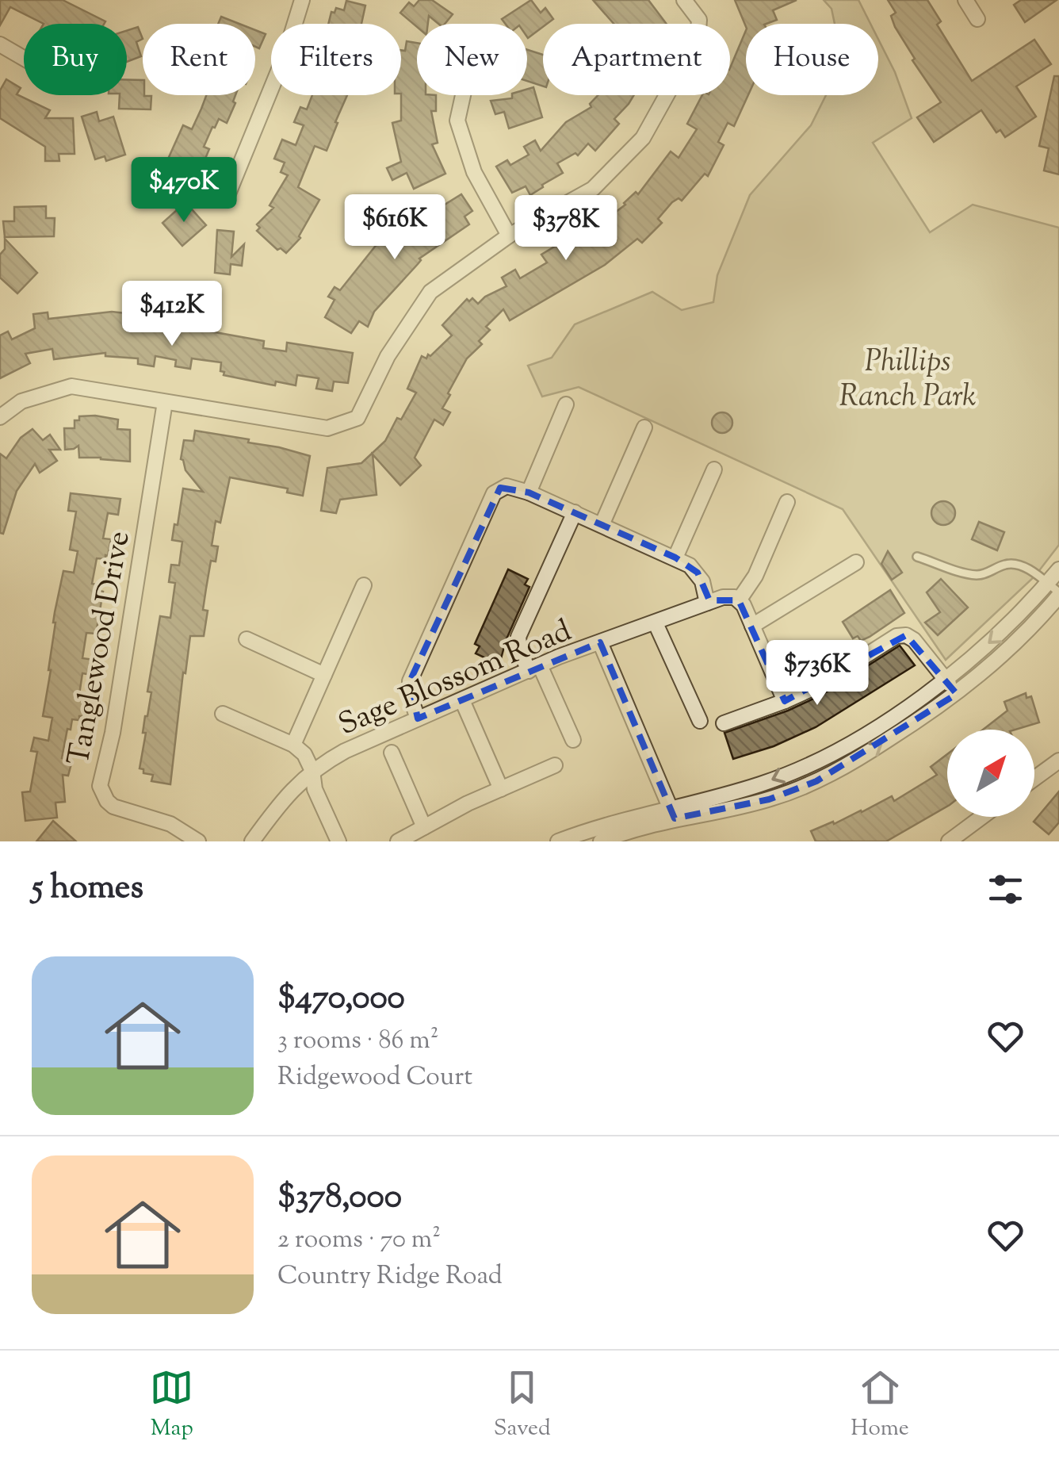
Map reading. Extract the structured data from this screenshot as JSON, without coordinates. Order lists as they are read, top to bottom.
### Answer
{
  "streets": {
    "street": ["Tanglewood Drive", "Sage Blossom Road"]
  },
  "parks": ["Phillips Ranch Park"],
  "north": "top right",
  "page": {
    "chip": [
      "Buy",
      "Rent",
      "Filters",
      "New",
      "Apartment",
      "House"
    ],
    "price": [
      "$470K",
      "$616K",
      "$378K",
      "$412K",
      "$736K"
    ],
    "heading": "5 homes",
    "list": [
      {
        "name": "$470,000",
        "note": "3 rooms · 86 m² · Ridgewood Court"
      },
      {
        "name": "$378,000",
        "note": "2 rooms · 70 m² · Country Ridge Road"
      }
    ],
    "tabs": ["Map", "Saved", "Home"]
  }
}
